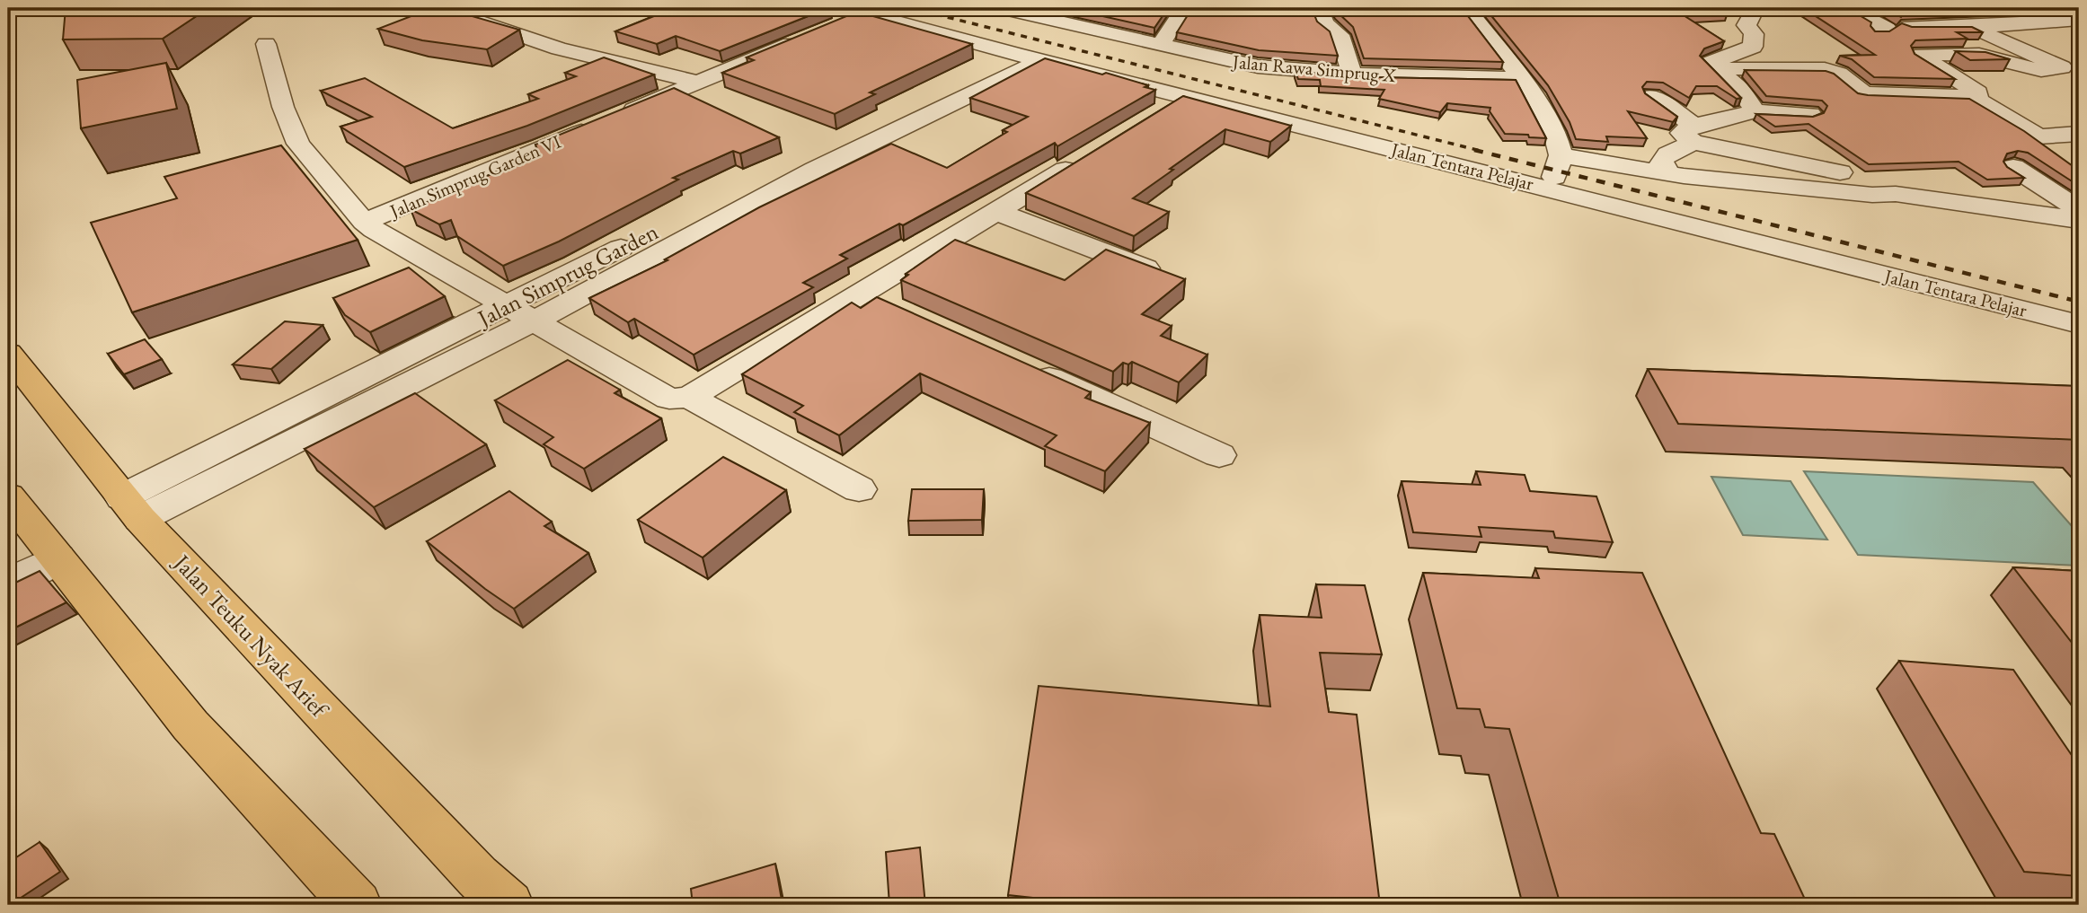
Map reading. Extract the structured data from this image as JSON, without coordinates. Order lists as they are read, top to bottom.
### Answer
{
  "streets": {
    "highway": ["Jalan Teuku Nyak Arief"],
    "street": [
      "Jalan Rawa Simprug X",
      "Jalan Tentara Pelajar",
      "Jalan Simprug Garden VI",
      "Jalan Simprug Garden"
    ]
  },
  "crossings": [
    ["Jalan Tentara Pelajar", "Jalan Simprug Garden"],
    ["Jalan Simprug Garden", "Jalan Teuku Nyak Arief"]
  ]
}
